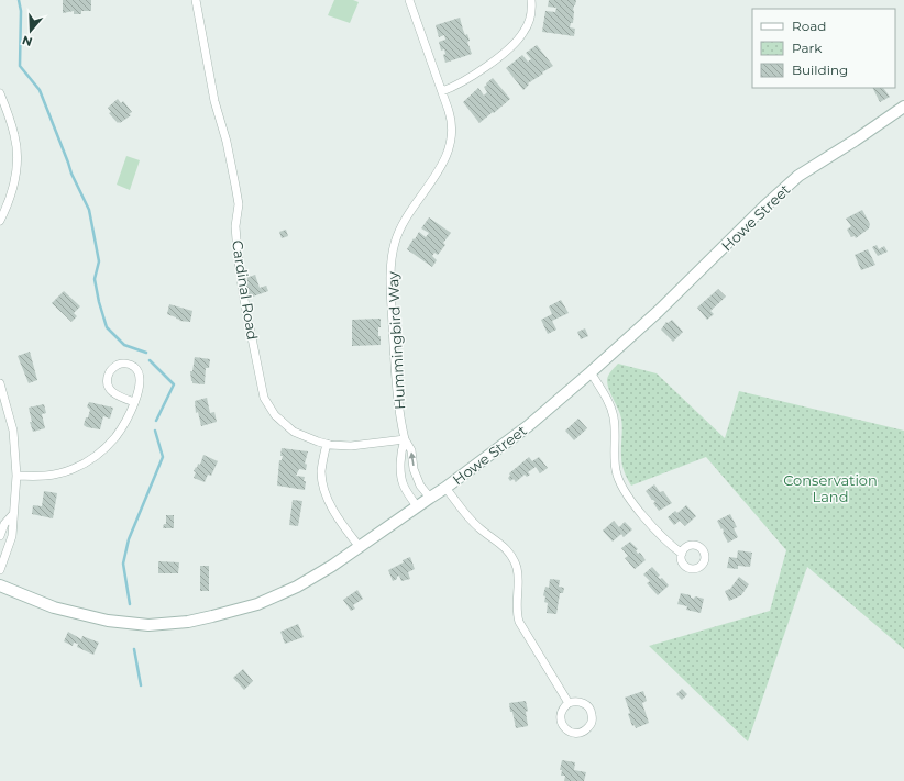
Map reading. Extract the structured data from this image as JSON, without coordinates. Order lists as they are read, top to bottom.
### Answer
{
  "streets": {
    "street": ["Howe Street", "Cardinal Road", "Hummingbird Way"]
  },
  "crossings": [
    ["Howe Street", "Hummingbird Way"],
    ["Cardinal Road", "Hummingbird Way"]
  ],
  "parks": ["Conservation Land"],
  "legend": ["Road", "Park", "Building"],
  "north": "bottom"
}
